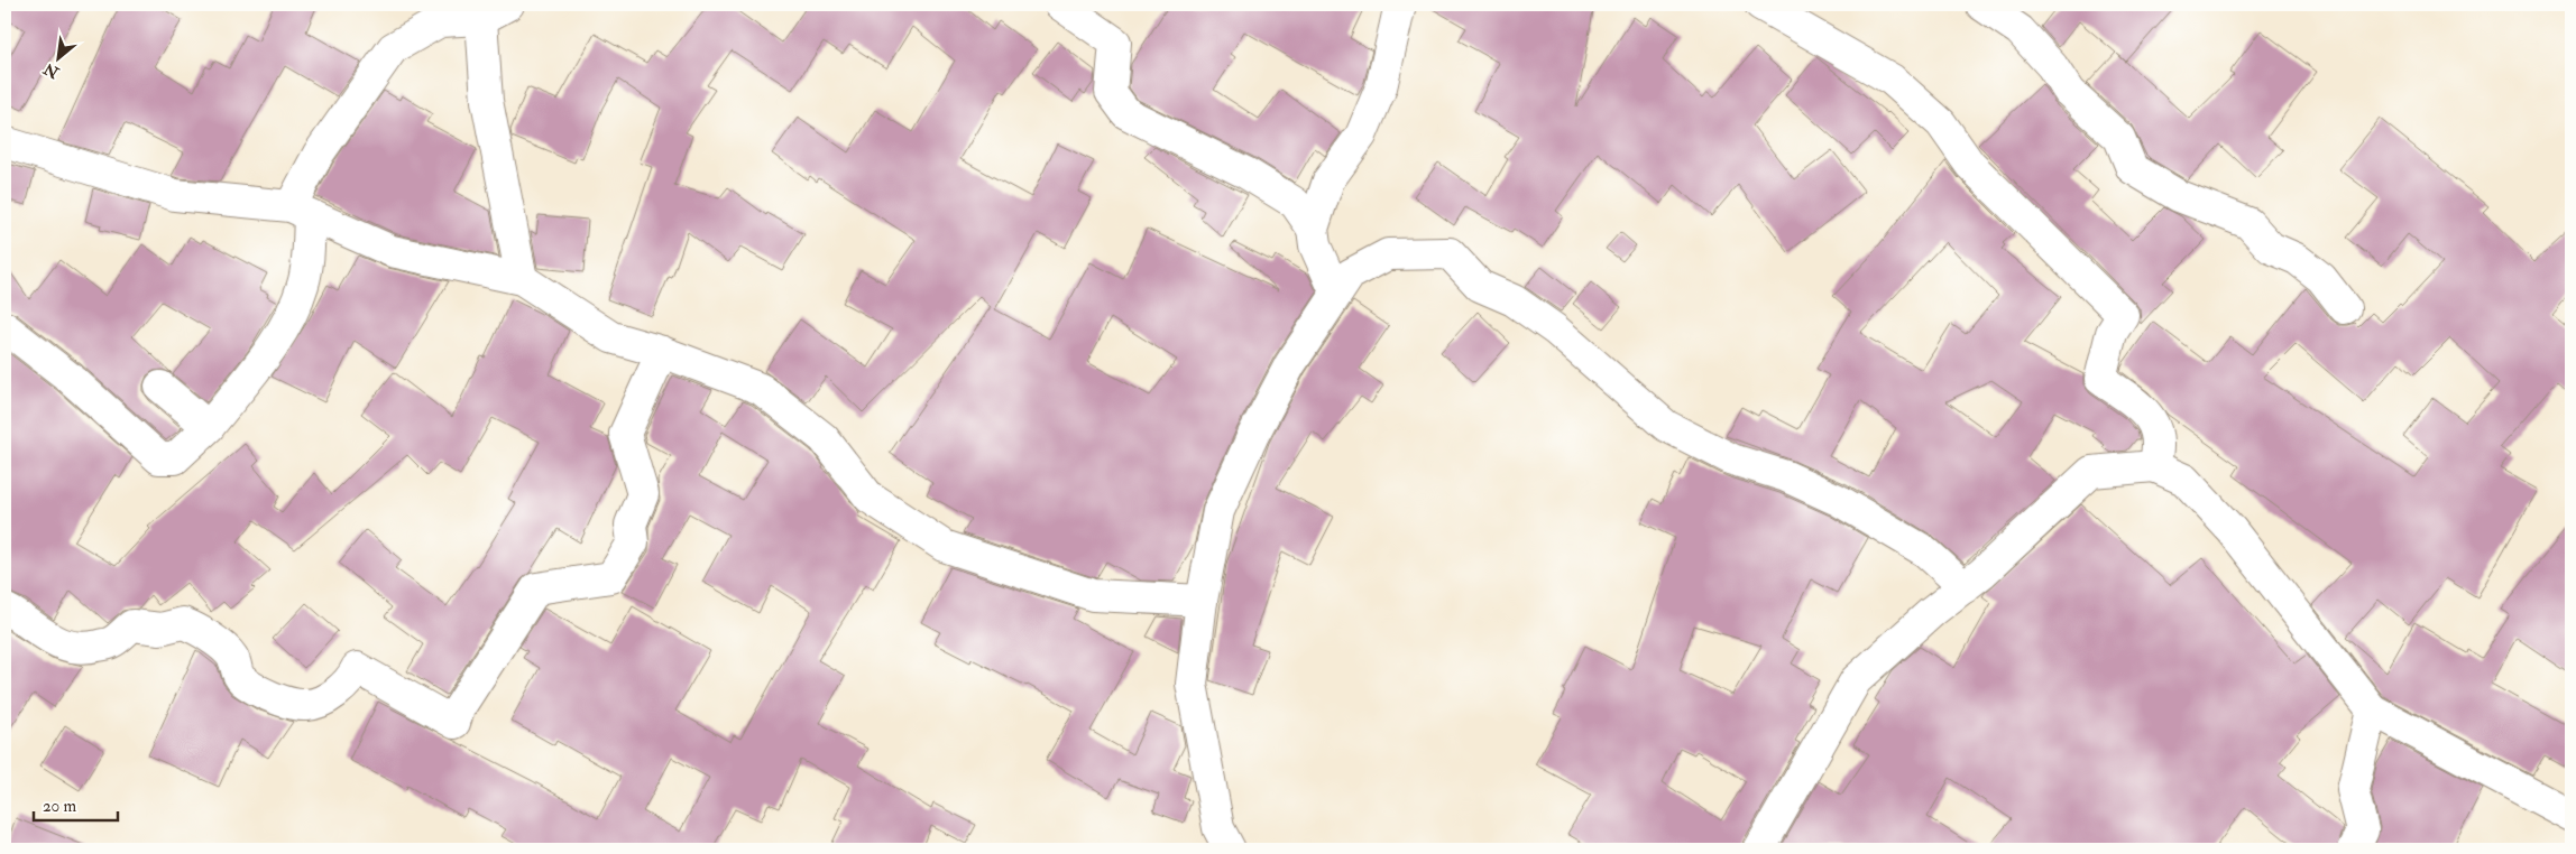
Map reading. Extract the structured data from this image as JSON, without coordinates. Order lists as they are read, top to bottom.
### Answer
{
  "scale_bar": "20 m",
  "north": "bottom left"
}
